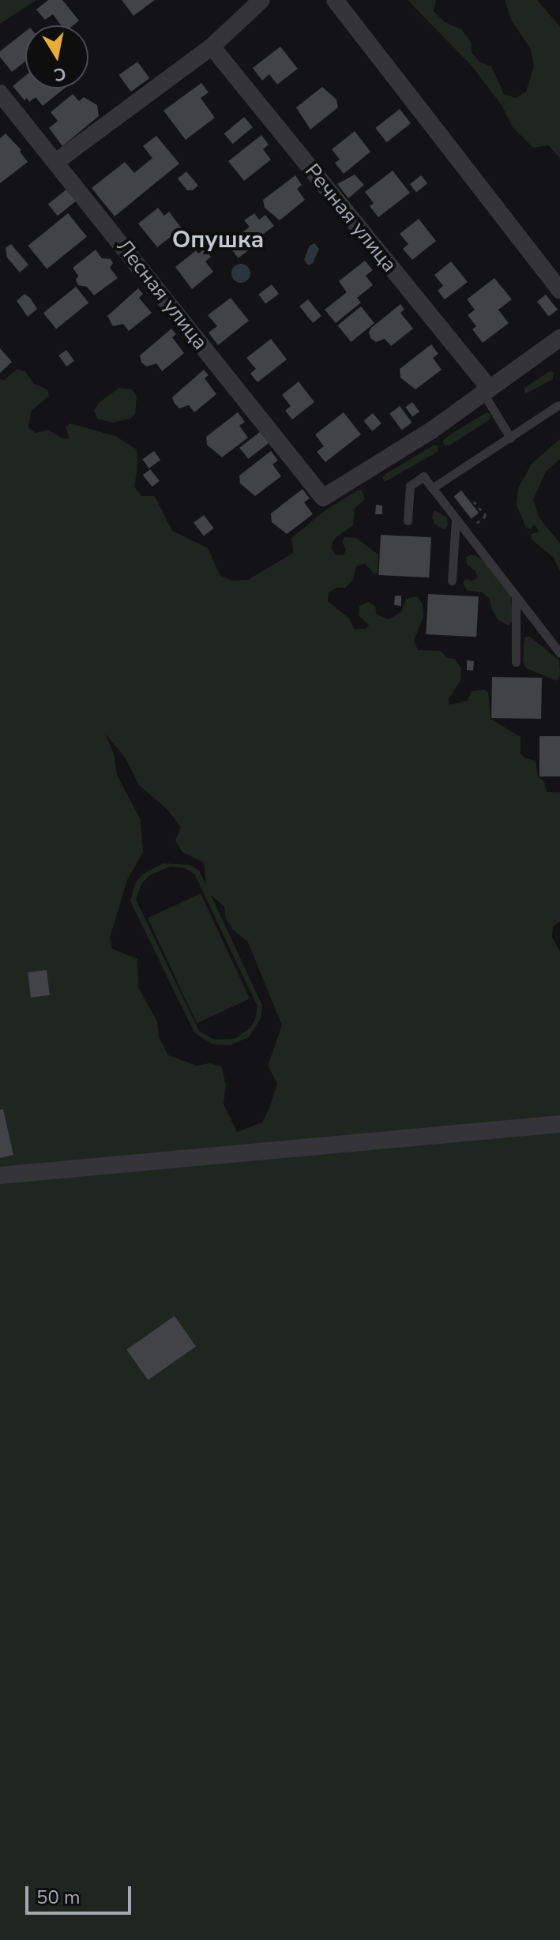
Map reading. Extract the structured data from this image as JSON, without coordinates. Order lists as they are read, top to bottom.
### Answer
{
  "streets": {
    "street": ["Речная улица", "Лесная улица"]
  },
  "crossings": [
    ["Речная улица", "Лесная улица"]
  ],
  "districts": ["Опушка"],
  "scale_bar": "50 m",
  "north": "bottom"
}
